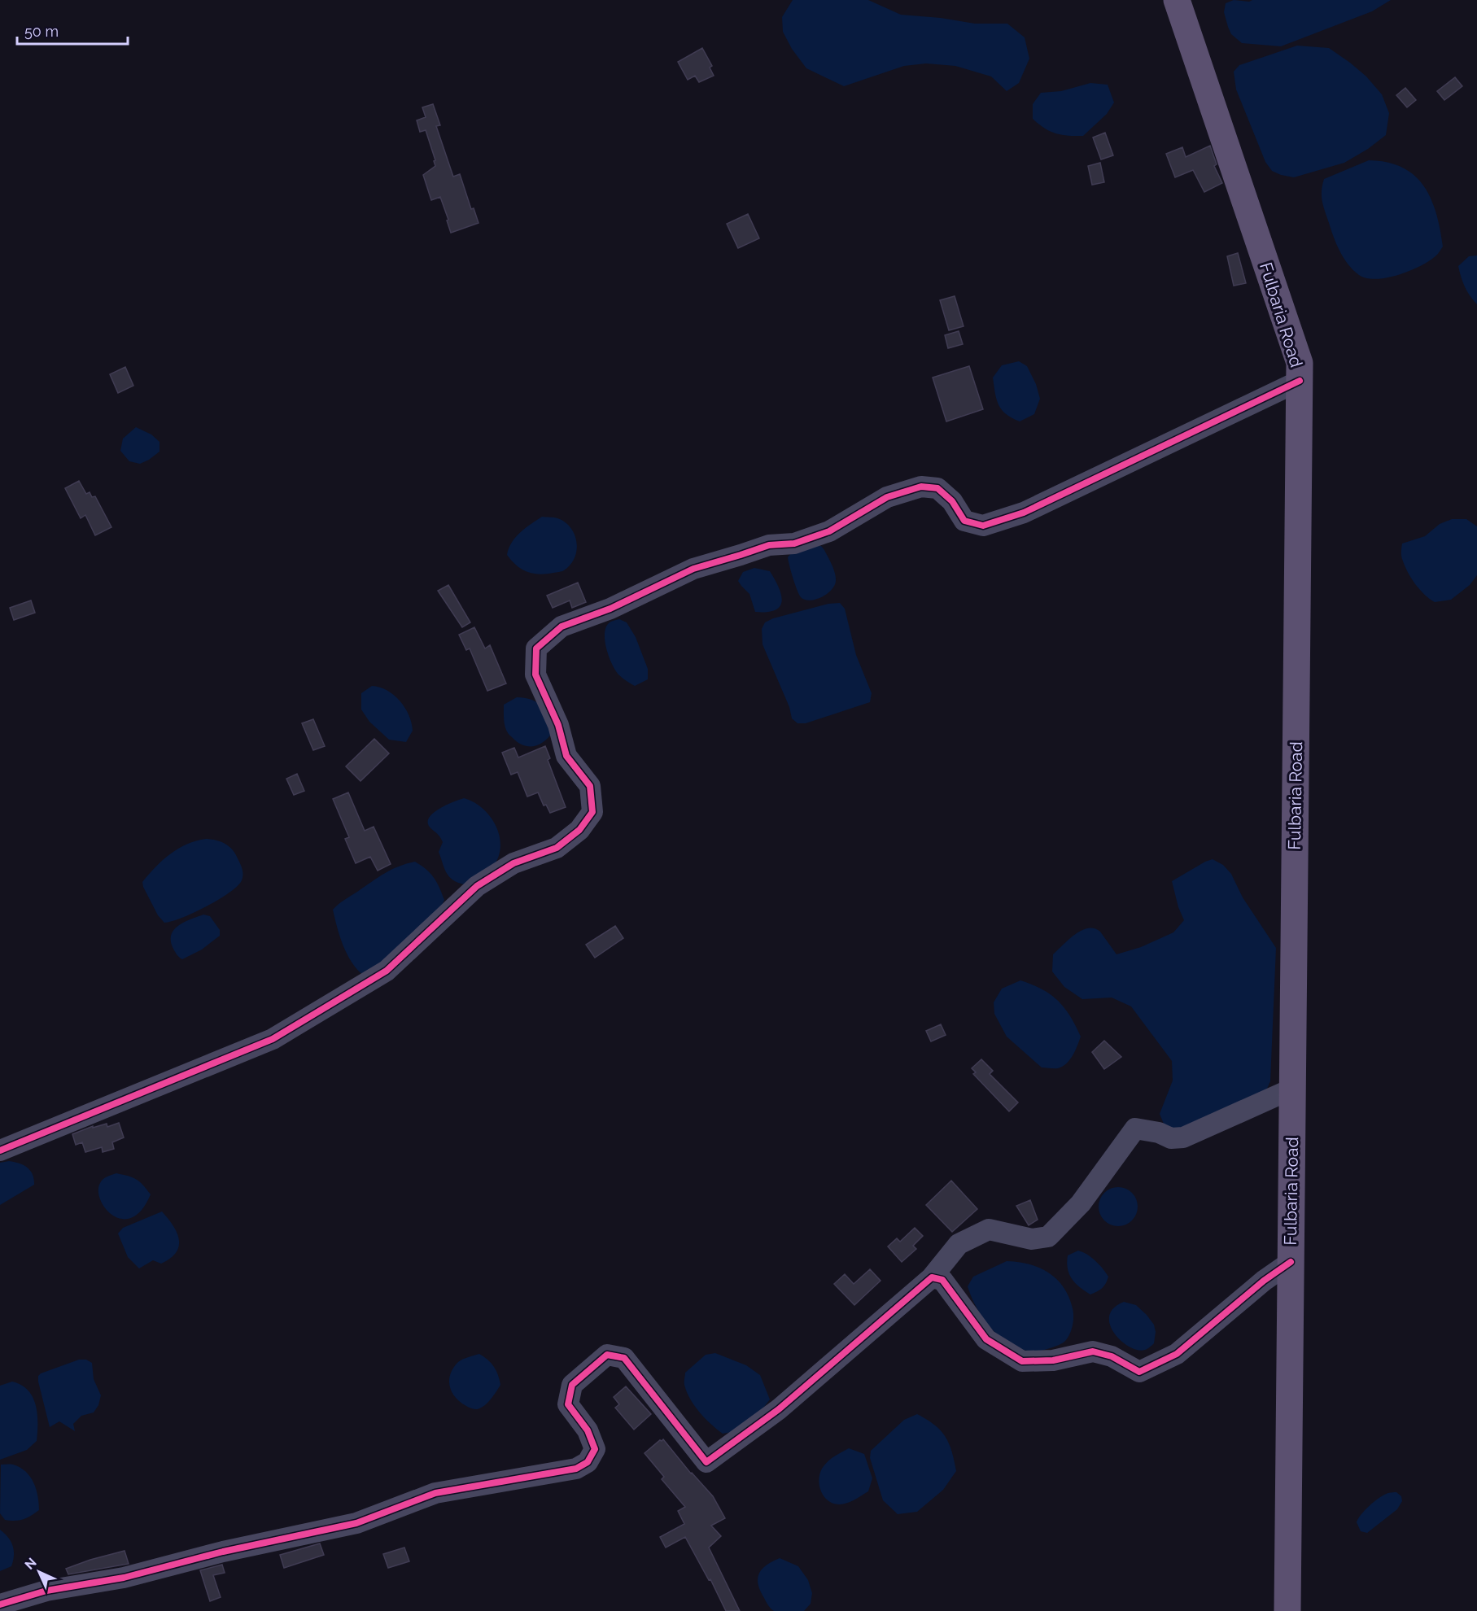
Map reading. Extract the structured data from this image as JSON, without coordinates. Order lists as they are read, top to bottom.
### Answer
{
  "streets": {
    "main road": ["Fulbaria Road"]
  },
  "scale_bar": "50 m",
  "north": "top left"
}
